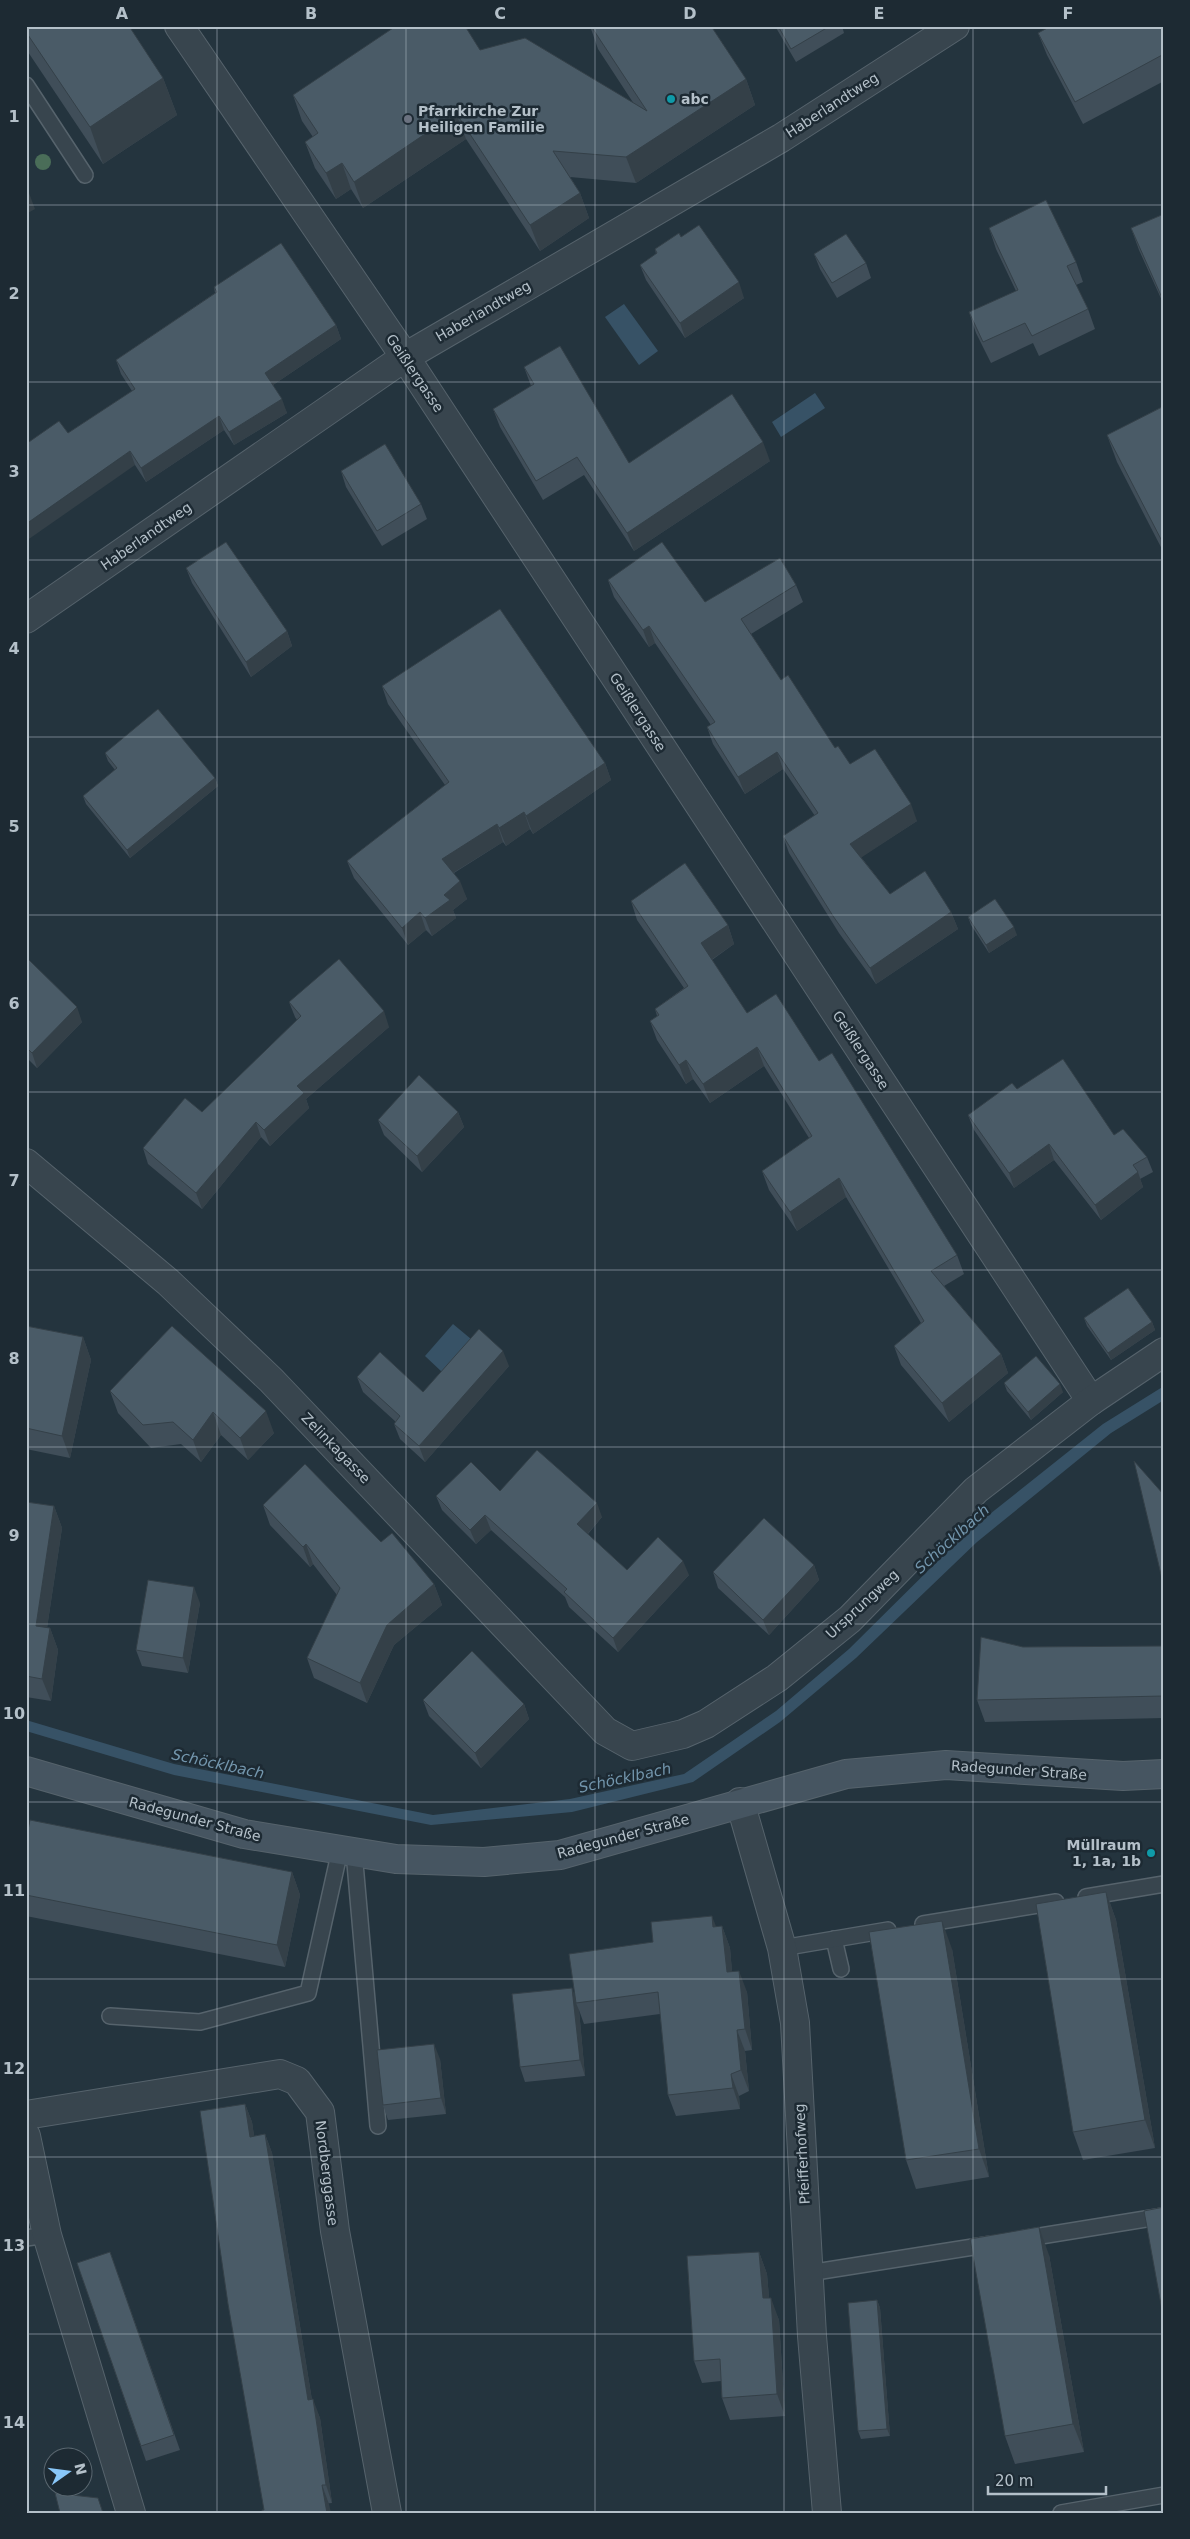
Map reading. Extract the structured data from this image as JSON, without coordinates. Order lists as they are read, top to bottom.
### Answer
{
  "streets": {
    "main road": ["Radegunder Straße"],
    "street": [
      "Haberlandtweg",
      "Geißlergasse",
      "Zelinkagasse",
      "Ursprungweg",
      "Pfeifferhofweg",
      "Nordberggasse"
    ]
  },
  "crossings": [
    ["Haberlandtweg", "Geißlergasse"],
    ["Geißlergasse", "Ursprungweg"],
    ["Zelinkagasse", "Ursprungweg"],
    ["Radegunder Straße", "Pfeifferhofweg"]
  ],
  "water": ["Schöcklbach"],
  "places": ["abc", "Pfarrkirche Zur Heiligen Familie", "Müllraum 1, 1a, 1b"],
  "scale_bar": "20 m",
  "north": "right",
  "grid": {
    "columns": [
      "A",
      "B",
      "C",
      "D",
      "E",
      "F"
    ],
    "rows": [
      "1",
      "2",
      "3",
      "4",
      "5",
      "6",
      "7",
      "8",
      "9",
      "10",
      "11",
      "12",
      "13",
      "14"
    ]
  }
}
